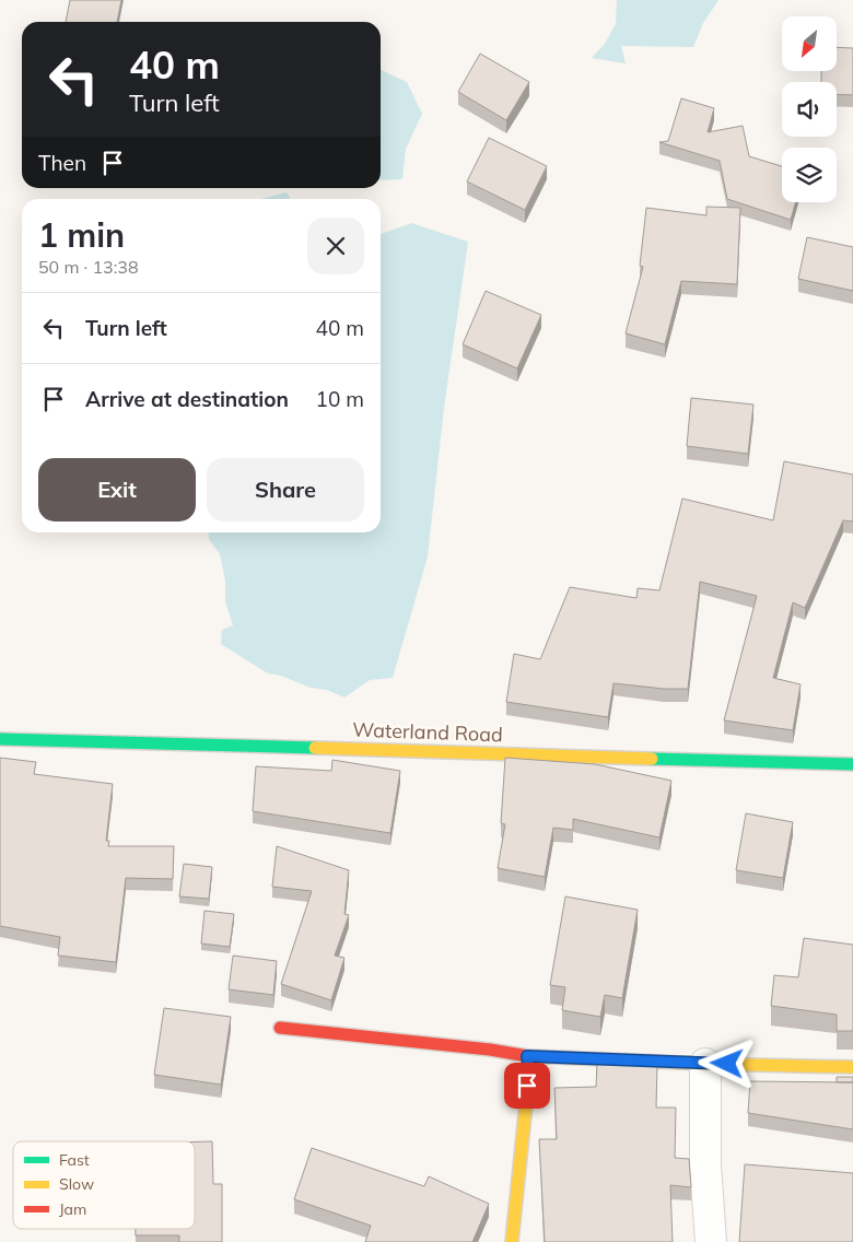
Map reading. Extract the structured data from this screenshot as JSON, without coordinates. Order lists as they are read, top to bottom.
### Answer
{
  "streets": {
    "main road": ["Waterland Road"]
  },
  "legend": ["Fast", "Slow", "Jam"],
  "north": "bottom left",
  "page": {
    "turn": ["40 m", "Turn left"],
    "then": "Then",
    "heading": ["1 min", "50 m · 13:38"],
    "list": [
      {
        "name": "Turn left",
        "value": "40 m"
      },
      {
        "name": "Arrive at destination",
        "value": "10 m"
      }
    ],
    "buttons": ["Exit", "Share"]
  }
}
